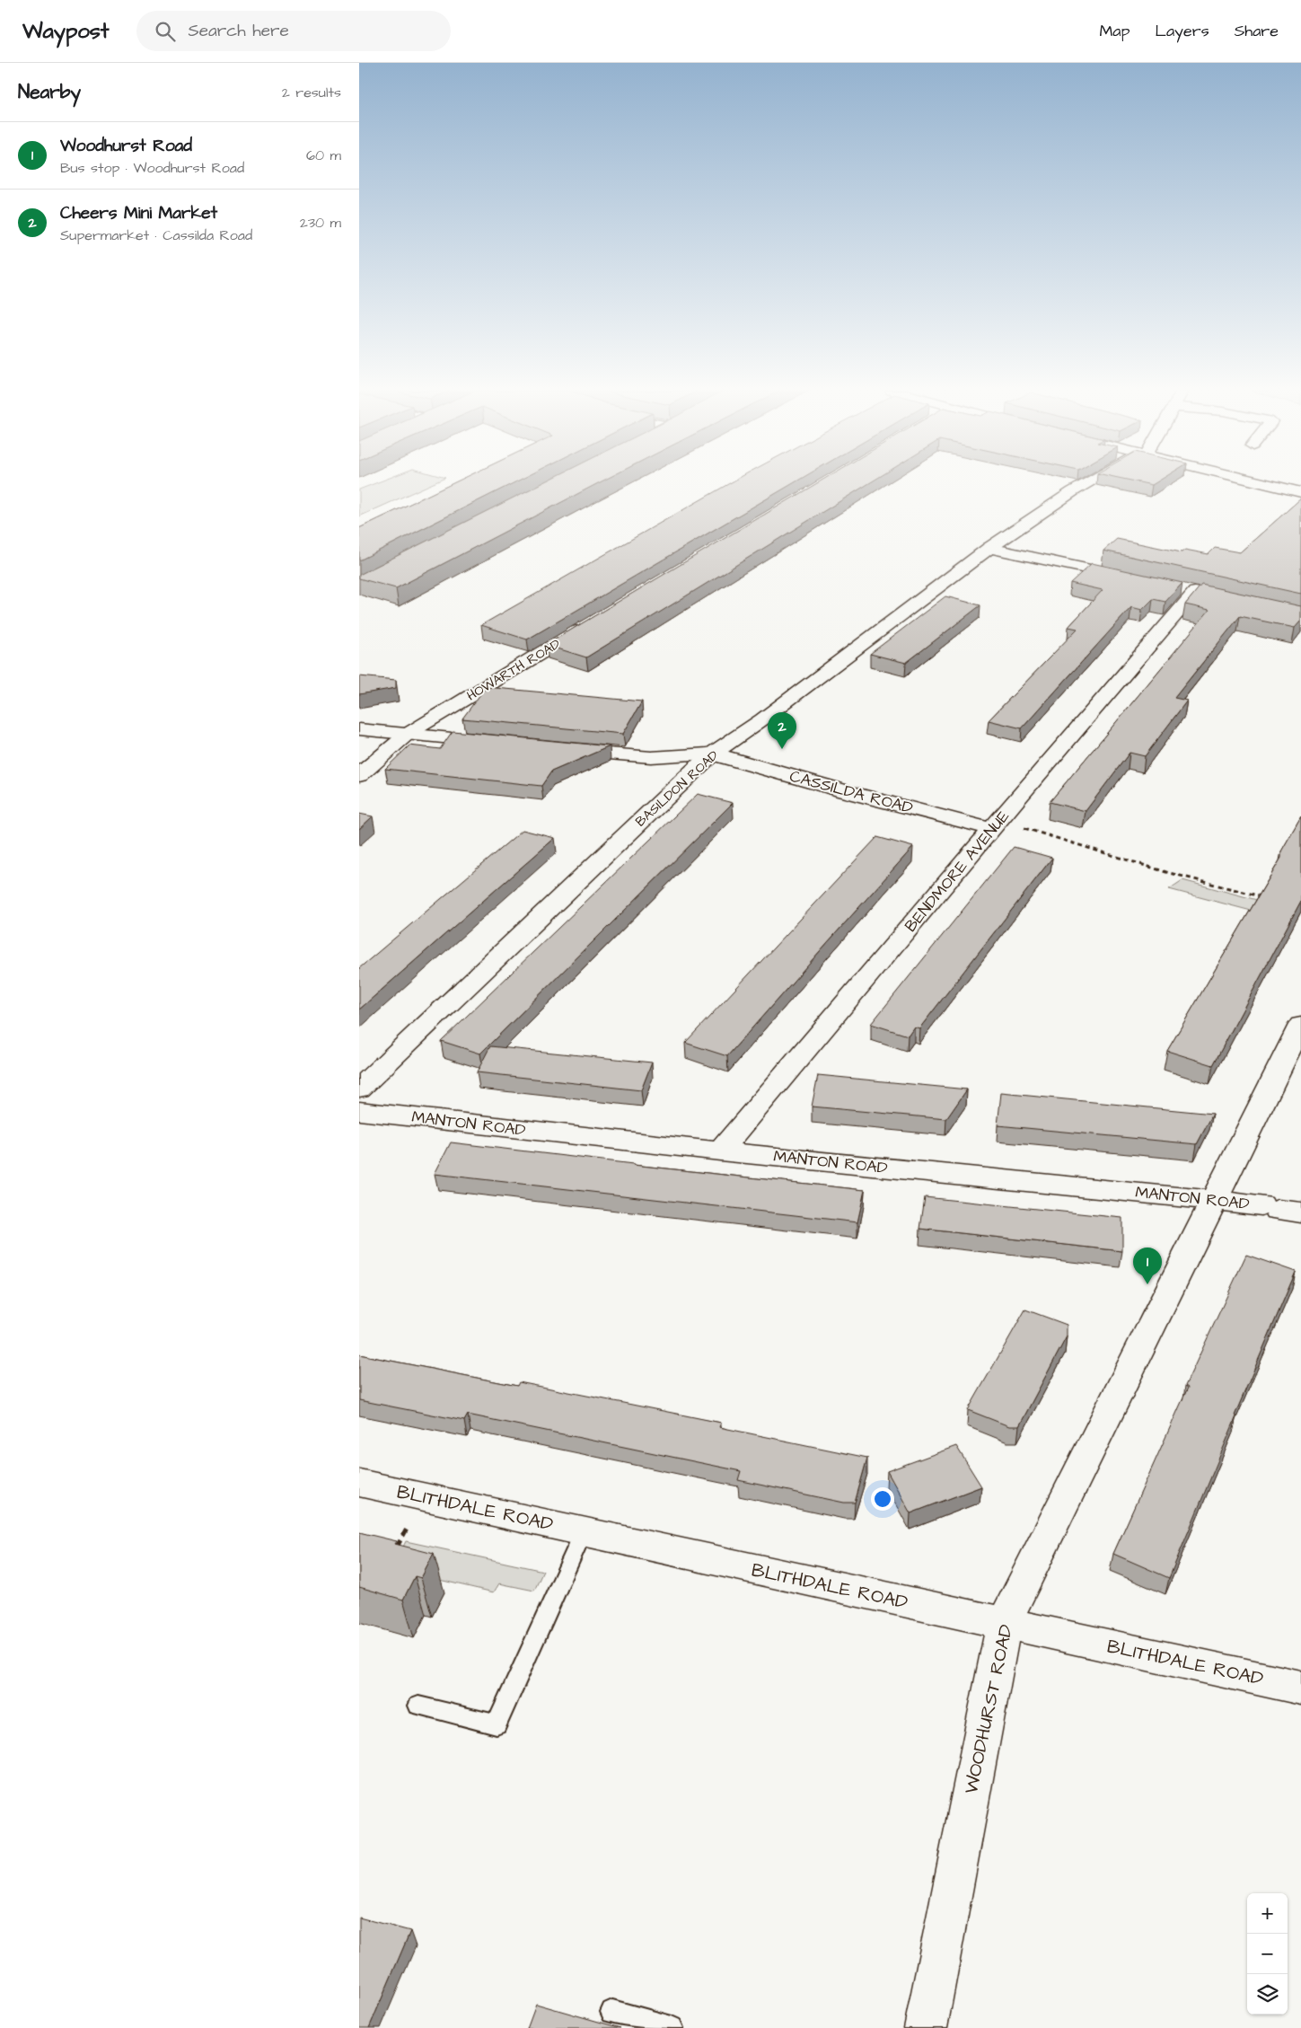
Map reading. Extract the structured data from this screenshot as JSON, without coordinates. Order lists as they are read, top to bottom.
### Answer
{
  "streets": {
    "street": [
      "HOWARTH ROAD",
      "BASILDON ROAD",
      "CASSILDA ROAD",
      "BENDMORE AVENUE",
      "MANTON ROAD",
      "BLITHDALE ROAD",
      "WOODHURST ROAD"
    ]
  },
  "crossings": [
    ["BASILDON ROAD", "CASSILDA ROAD"],
    ["CASSILDA ROAD", "BENDMORE AVENUE"],
    ["BENDMORE AVENUE", "MANTON ROAD"],
    ["MANTON ROAD", "WOODHURST ROAD"],
    ["BLITHDALE ROAD", "WOODHURST ROAD"]
  ],
  "page": {
    "header": "Waypost",
    "search": "Search here",
    "nav": ["Map", "Layers", "Share"],
    "heading": ["Nearby", "2 results"],
    "list": [
      {
        "mark": "1",
        "name": "Woodhurst Road",
        "note": "Bus stop · Woodhurst Road",
        "value": "60 m"
      },
      {
        "mark": "2",
        "name": "Cheers Mini Market",
        "note": "Supermarket · Cassilda Road",
        "value": "230 m"
      }
    ],
    "pins": ["2", "1"],
    "map_buttons": ["+", "−"]
  }
}
